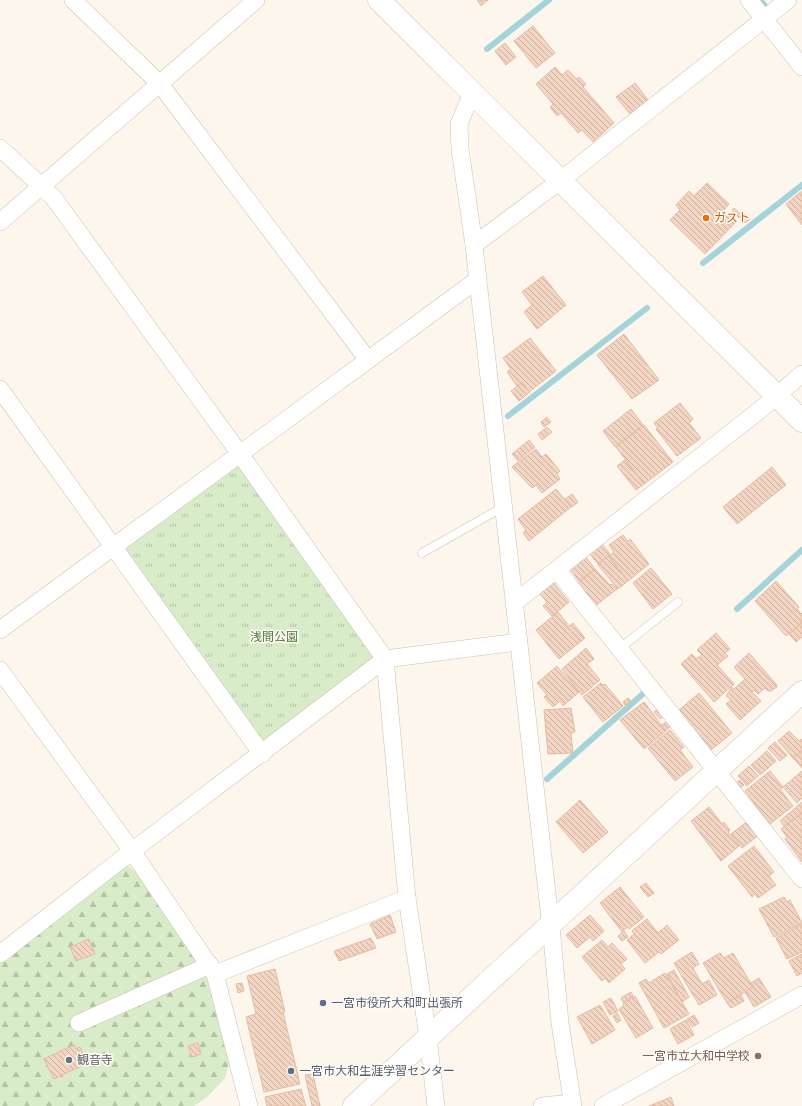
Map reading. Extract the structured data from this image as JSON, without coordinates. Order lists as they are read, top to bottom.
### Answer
{
  "parks": ["浅間公園"],
  "places": [
    "ガスト",
    "一宮市役所大和町出張所",
    "一宮市立大和中学校",
    "観音寺",
    "一宮市大和生涯学習センター"
  ]
}
